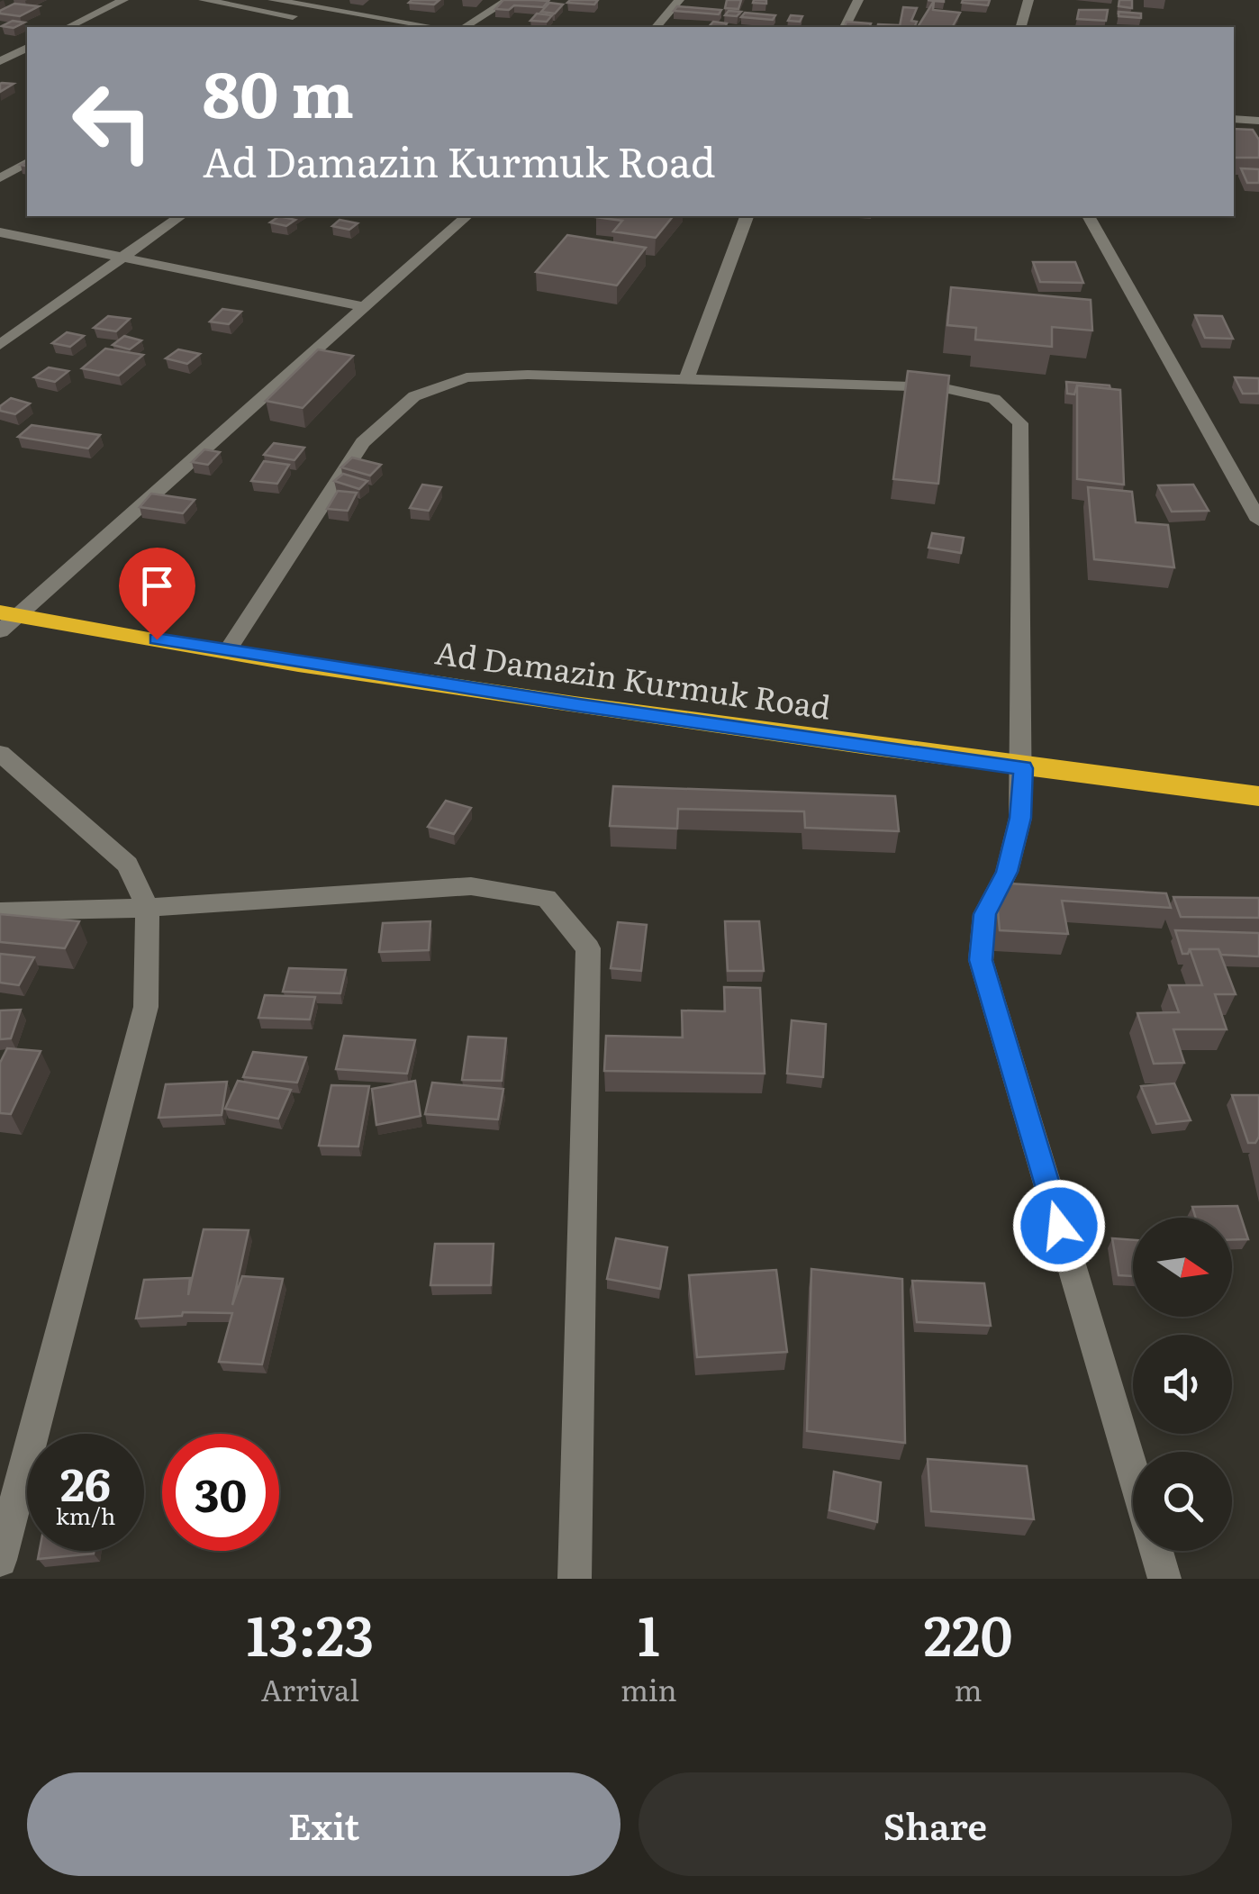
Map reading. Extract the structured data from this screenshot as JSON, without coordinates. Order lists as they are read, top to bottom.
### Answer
{
  "streets": {
    "highway": ["Ad Damazin Kurmuk Road"]
  },
  "north": "right",
  "page": {
    "turn": ["80 m", "Ad Damazin Kurmuk Road"],
    "speed": "26 km/h",
    "limit": "30",
    "eta": [
      "13:23",
      "Arrival",
      "1",
      "min",
      "220",
      "m"
    ],
    "buttons": ["Exit", "Share"]
  }
}
